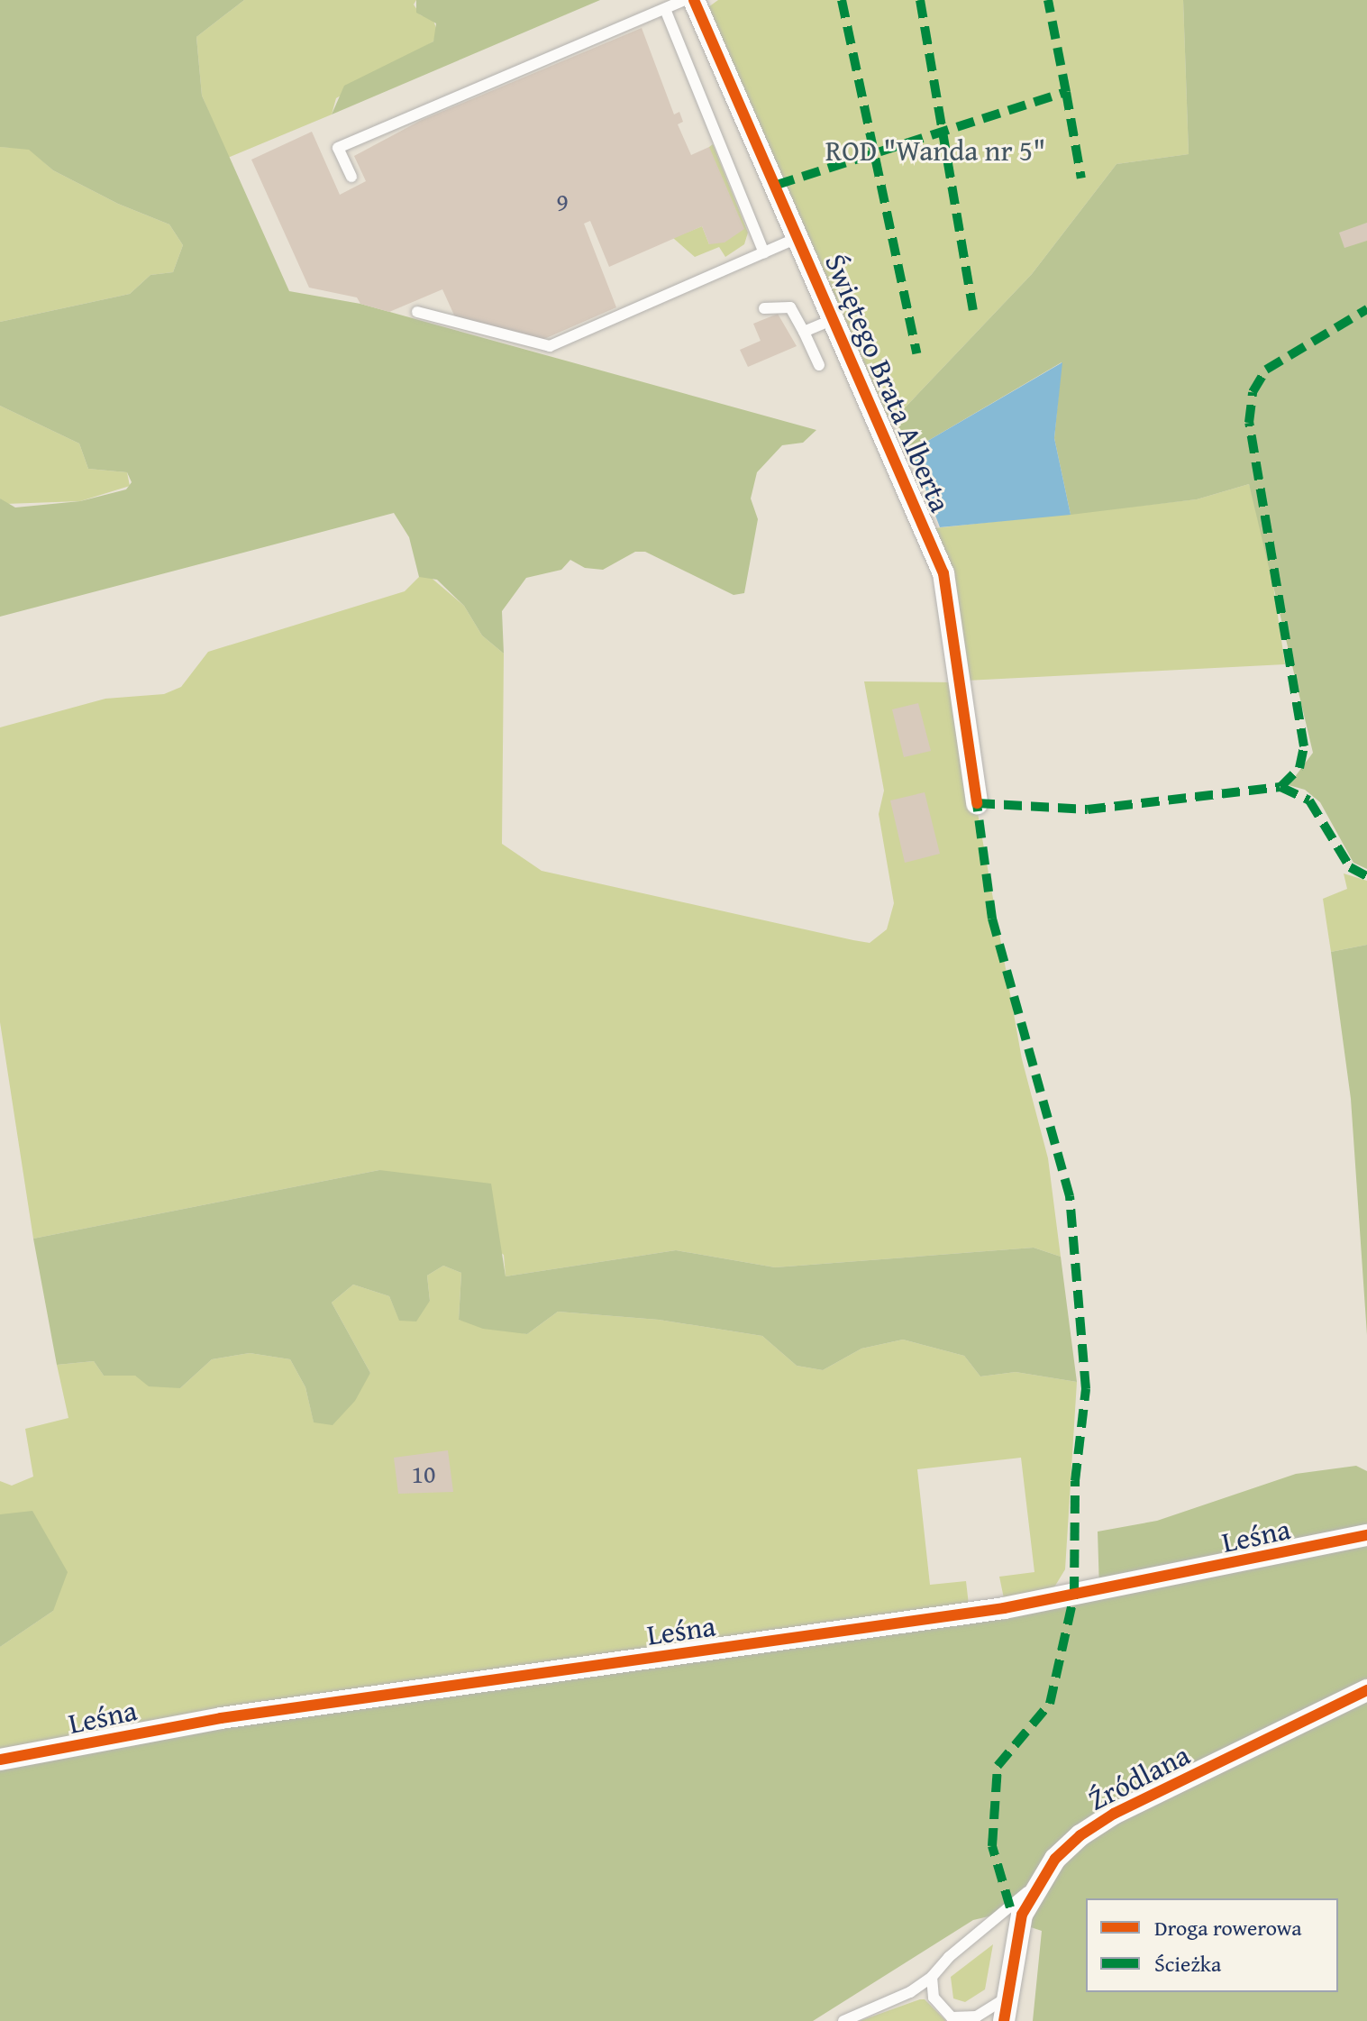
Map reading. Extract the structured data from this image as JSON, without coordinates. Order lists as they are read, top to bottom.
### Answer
{
  "streets": {
    "street": ["Świętego Brata Alberta", "Leśna", "Źródlana"]
  },
  "parks": ["ROD \"Wanda nr 5\""],
  "house_numbers": ["9", "10"],
  "legend": ["Droga rowerowa", "Ścieżka"]
}
